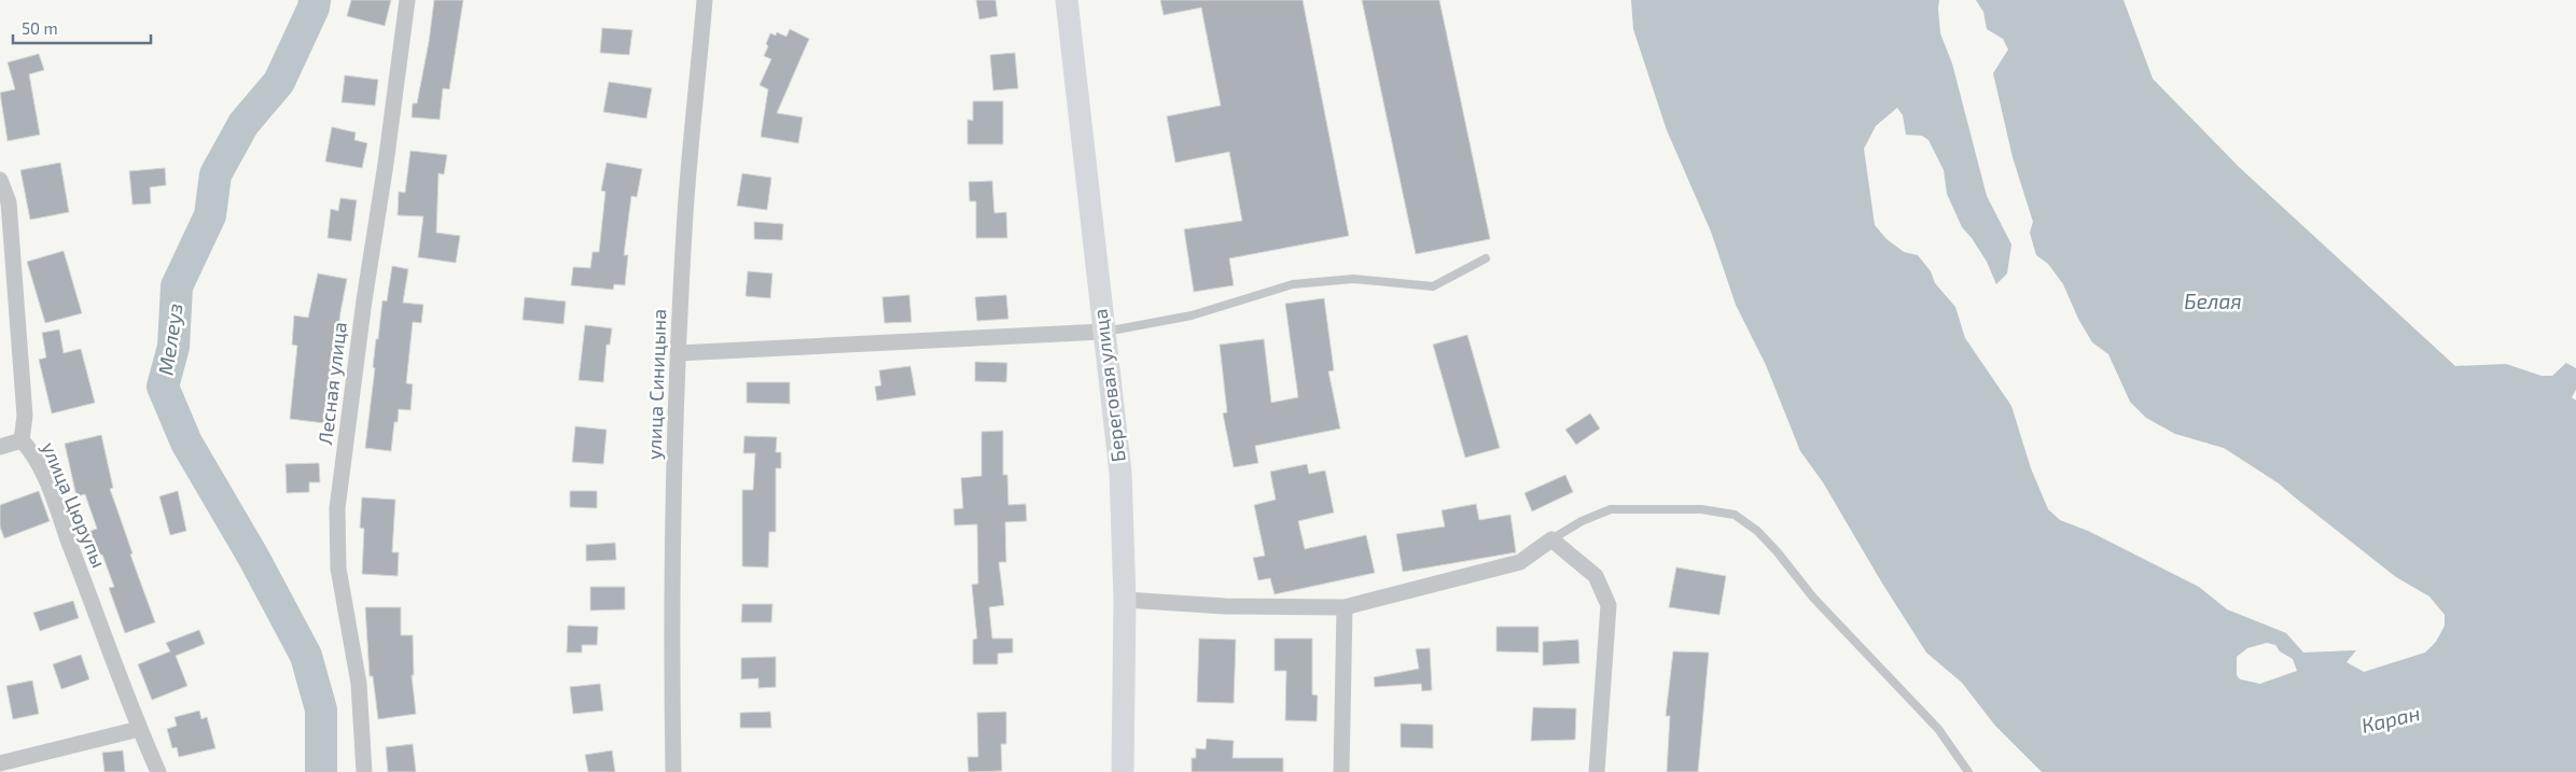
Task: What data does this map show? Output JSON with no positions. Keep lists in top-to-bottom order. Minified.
{"streets":{"main road":["Береговая улица"],"street":["Лесная улица","улица Синицына","улица Цюрупы"]},"water":["Белая","Мелеуз","Каран"],"scale_bar":"50 m"}
